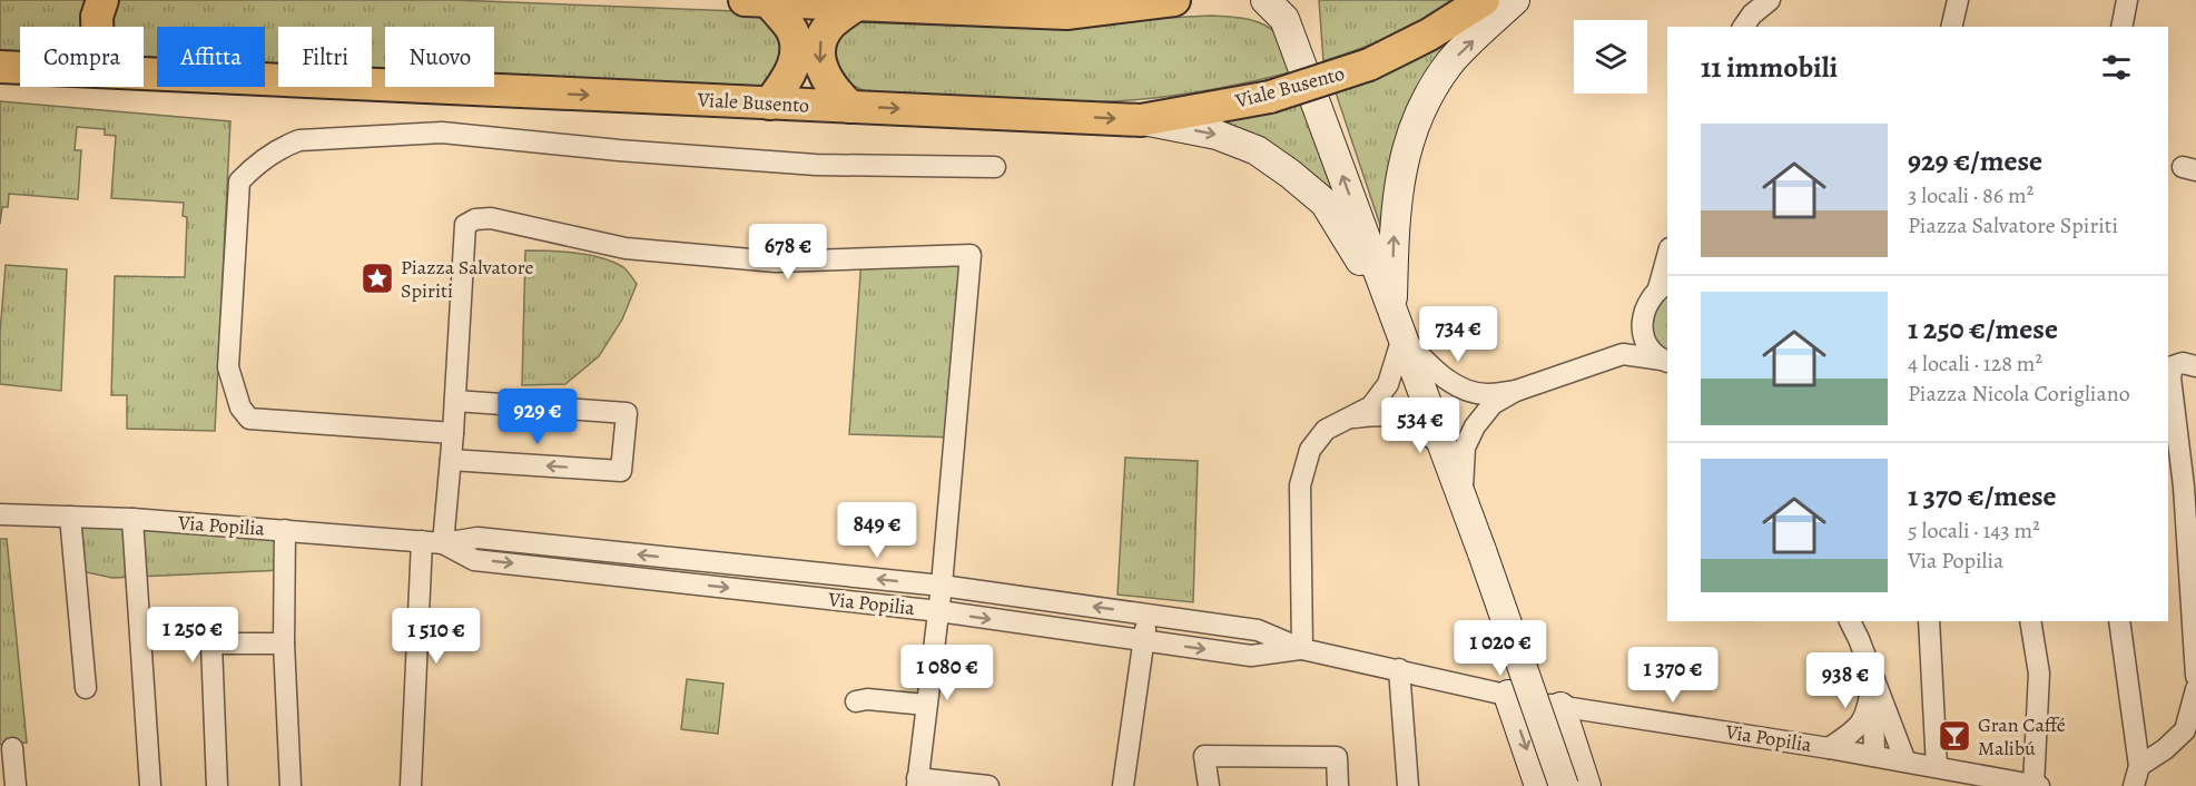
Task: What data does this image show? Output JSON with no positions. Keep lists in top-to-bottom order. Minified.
{"streets":{"main road":["Viale Busento"],"street":["Via Popilia"]},"places":{"place":["Piazza Salvatore Spiriti"],"bar":["Gran Caffé Malibú"]},"page":{"chip":["Compra","Affitta","Filtri","Nuovo"],"heading":"11 immobili","list":[{"name":"929 €/mese","note":"3 locali · 86 m² · Piazza Salvatore Spiriti"},{"name":"1 250 €/mese","note":"4 locali · 128 m² · Piazza Nicola Corigliano"},{"name":"1 370 €/mese","note":"5 locali · 143 m² · Via Popilia"}],"price":["678 €","734 €","929 €","534 €","849 €","1 250 €","1 510 €","1 020 €","1 080 €","1 370 €","938 €"]}}
